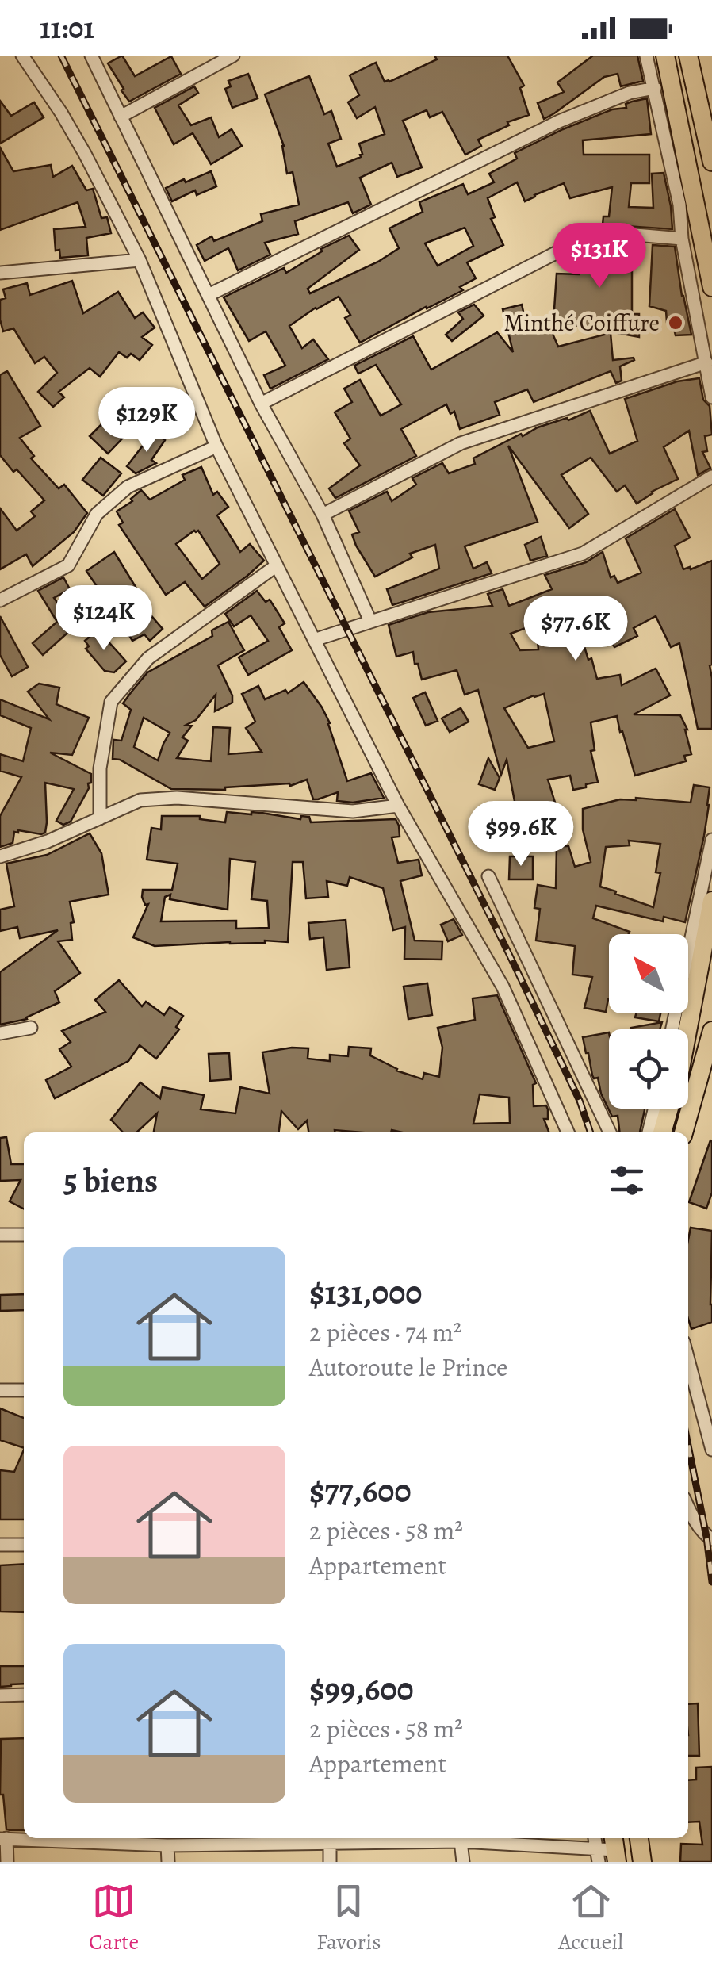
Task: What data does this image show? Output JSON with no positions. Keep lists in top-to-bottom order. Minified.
{"places":["Minthé Coiffure"],"north":"top left","page":{"status":"11:01","price":["$131K","$129K","$124K","$77.6K","$99.6K"],"heading":"5 biens","list":[{"name":"$131,000","note":"2 pièces · 74 m² · Autoroute le Prince"},{"name":"$77,600","note":"2 pièces · 58 m² · Appartement"},{"name":"$99,600","note":"2 pièces · 58 m² · Appartement"}],"tabs":["Carte","Favoris","Accueil"]}}
